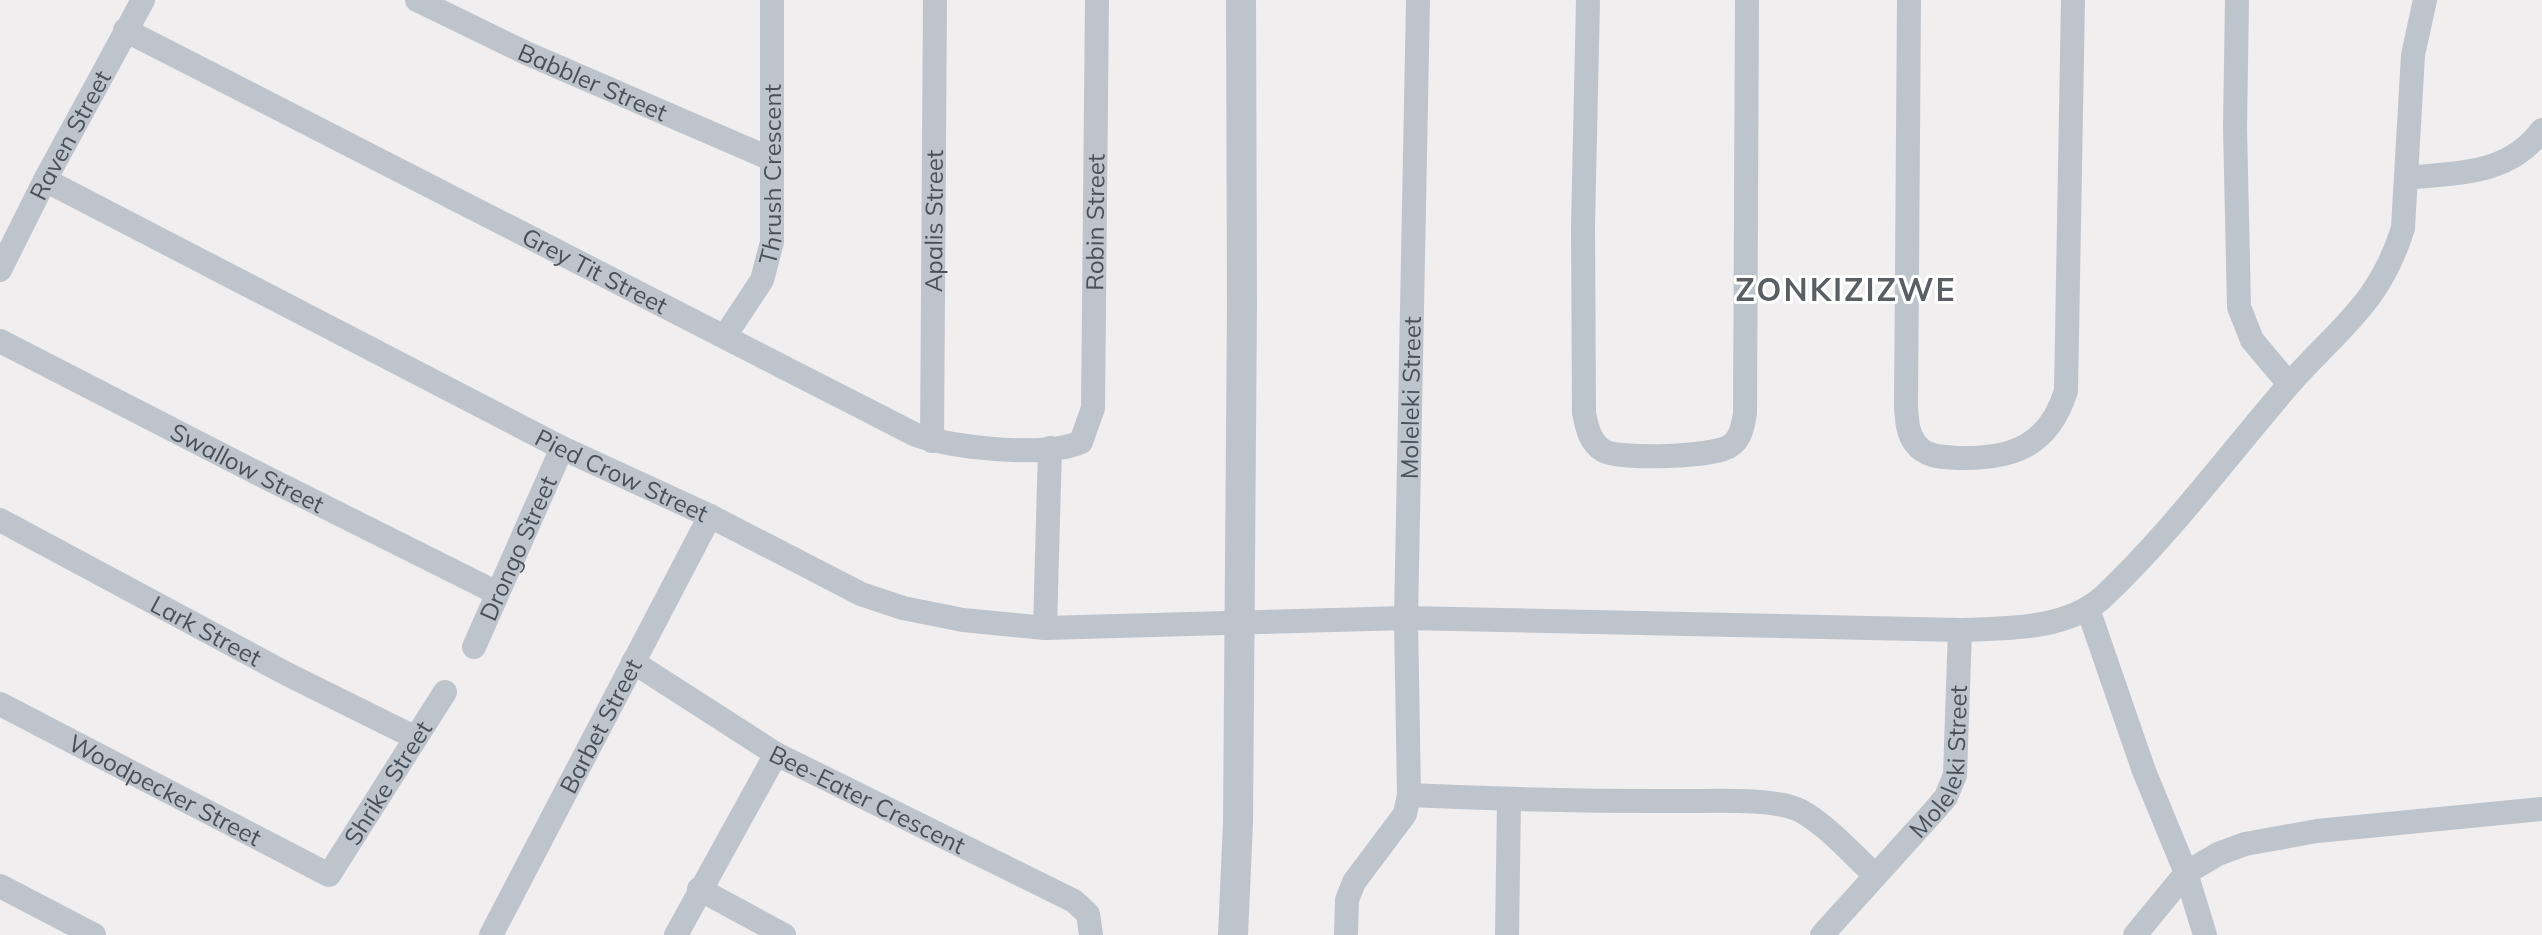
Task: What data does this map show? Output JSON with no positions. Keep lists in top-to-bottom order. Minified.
{"streets":{"street":["Babbler Street","Raven Street","Thrush Crescent","Apalis Street","Robin Street","Grey Tit Street","Moleleki Street","Swallow Street","Pied Crow Street","Drongo Street","Lark Street","Barbet Street","Shrike Street","Woodpecker Street","Bee-Eater Crescent"]},"crossings":[["Babbler Street","Thrush Crescent"],["Raven Street","Grey Tit Street"],["Raven Street","Pied Crow Street"],["Thrush Crescent","Grey Tit Street"],["Apalis Street","Grey Tit Street"],["Robin Street","Grey Tit Street"],["Moleleki Street","Pied Crow Street"],["Swallow Street","Drongo Street"],["Pied Crow Street","Drongo Street"],["Pied Crow Street","Barbet Street"],["Lark Street","Shrike Street"],["Barbet Street","Bee-Eater Crescent"],["Shrike Street","Woodpecker Street"]],"districts":["ZONKIZIZWE"]}
